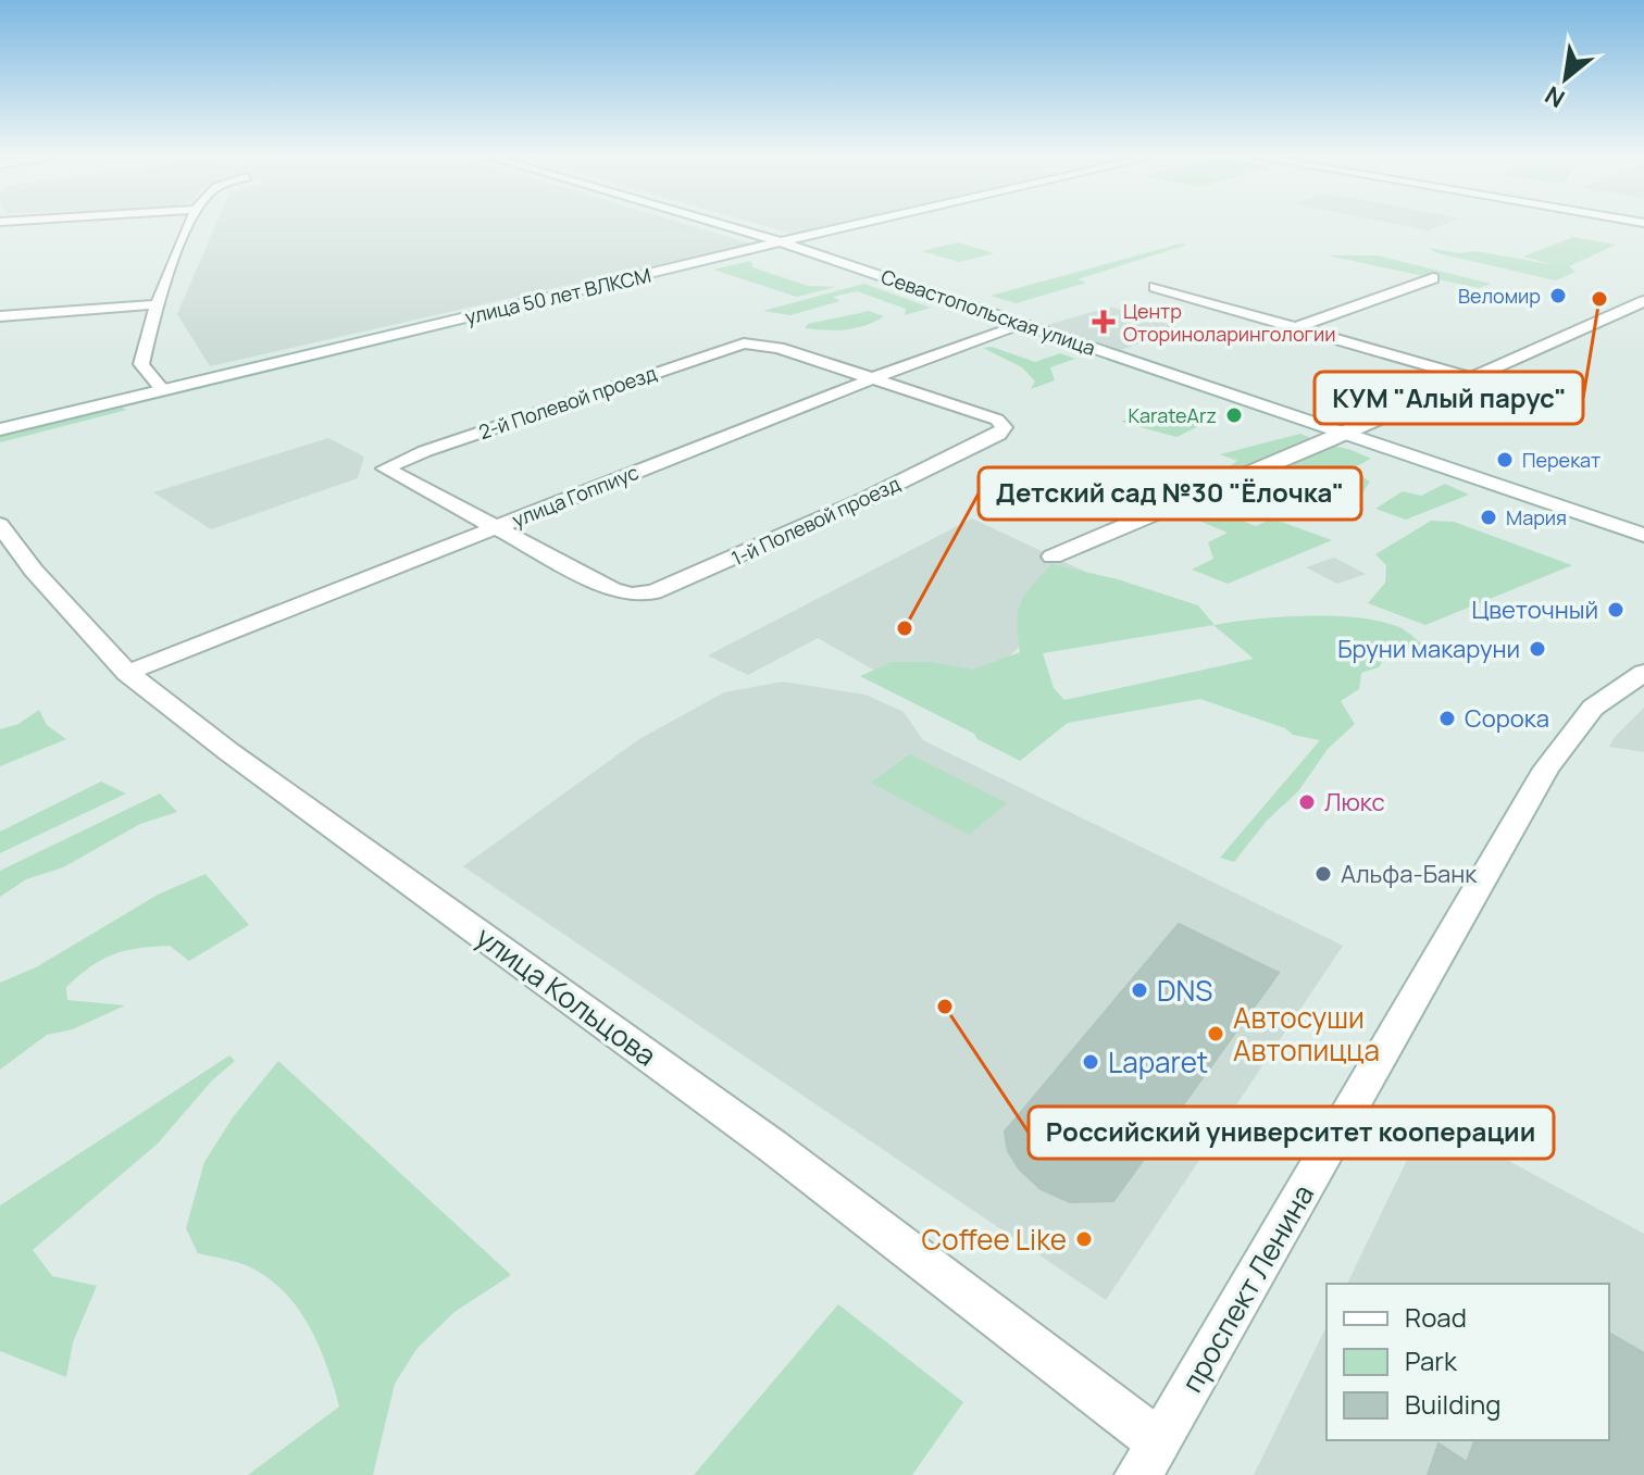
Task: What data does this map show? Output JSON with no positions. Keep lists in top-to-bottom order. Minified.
{"streets":{"street":["улица 50 лет ВЛКСМ","Севастопольская улица","2-й Полевой проезд","улица Гоппиус","1-й Полевой проезд","улица Кольцова","проспект Ленина"]},"crossings":[["улица 50 лет ВЛКСМ","Севастопольская улица"],["Севастопольская улица","улица Гоппиус"],["2-й Полевой проезд","улица Гоппиус"],["2-й Полевой проезд","1-й Полевой проезд"],["улица Гоппиус","1-й Полевой проезд"],["улица Гоппиус","улица Кольцова"],["улица Кольцова","проспект Ленина"]],"places":{"other":["Веломир","КУМ \"Алый парус\"","KarateArz","Перекат","Мария","Цветочный","Детский сад №30 \"Ёлочка\"","Бруни макаруни","Сорока","Люкс","Альфа-Банк","DNS","Российский университет кооперации","Автосуши Автопицца","Laparet","Coffee Like"],"health":["Центр Оториноларингологии"]},"legend":["Road","Park","Building"],"north":"bottom left"}
